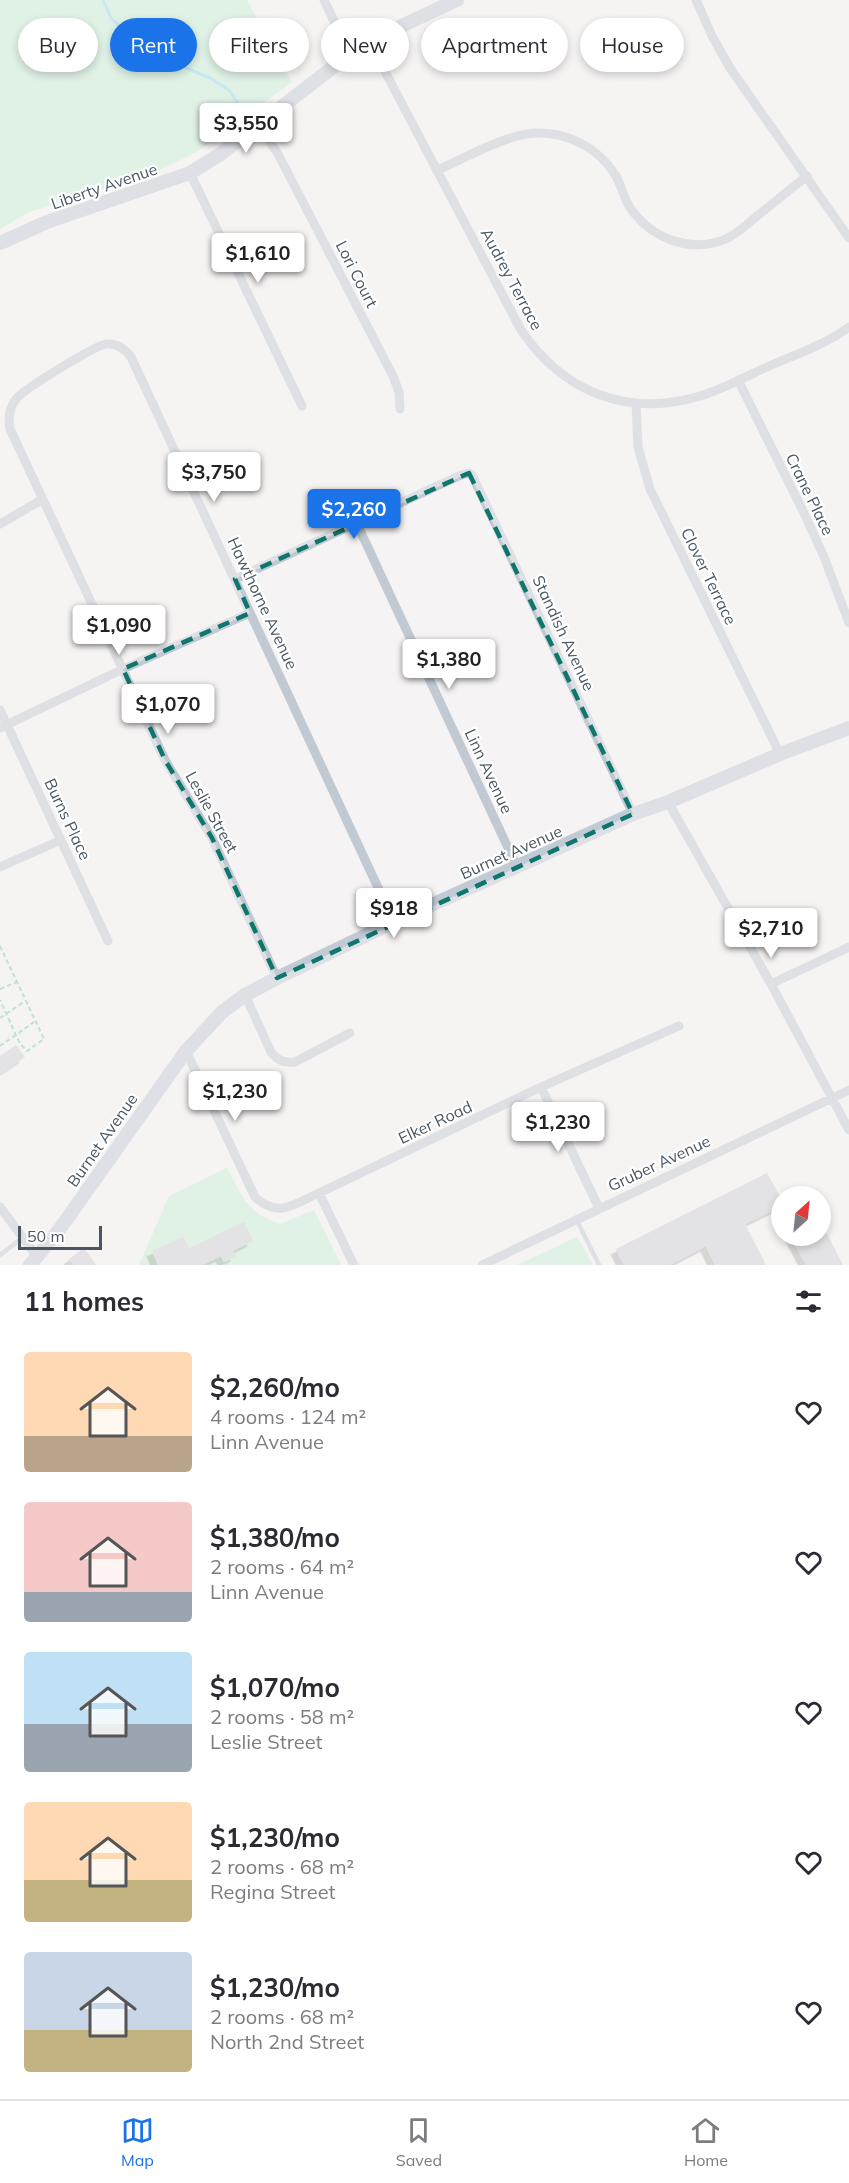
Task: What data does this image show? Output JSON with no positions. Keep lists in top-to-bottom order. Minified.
{"streets":{"street":["Liberty Avenue","Lori Court","Audrey Terrace","Crane Place","Clover Terrace","Hawthorne Avenue","Standish Avenue","Linn Avenue","Leslie Street","Burns Place","Burnet Avenue","Elker Road","Gruber Avenue"]},"crossings":[["Liberty Avenue","Lori Court"],["Audrey Terrace","Crane Place"],["Audrey Terrace","Clover Terrace"],["Clover Terrace","Burnet Avenue"],["Hawthorne Avenue","Leslie Street"],["Hawthorne Avenue","Burnet Avenue"],["Standish Avenue","Linn Avenue"],["Standish Avenue","Burnet Avenue"],["Linn Avenue","Burnet Avenue"],["Leslie Street","Burnet Avenue"],["Burnet Avenue","Elker Road"]],"scale_bar":"50 m","north":"top right","page":{"chip":["Buy","Rent","Filters","New","Apartment","House"],"price":["$3,550","$1,610","$3,750","$2,260","$1,090","$1,380","$1,070","$918","$2,710","$1,230","$1,230"],"scale":"50 m","heading":"11 homes","list":[{"name":"$2,260/mo","note":"4 rooms · 124 m² · Linn Avenue"},{"name":"$1,380/mo","note":"2 rooms · 64 m² · Linn Avenue"},{"name":"$1,070/mo","note":"2 rooms · 58 m² · Leslie Street"},{"name":"$1,230/mo","note":"2 rooms · 68 m² · Regina Street"},{"name":"$1,230/mo","note":"2 rooms · 68 m² · North 2nd Street"}],"tabs":["Map","Saved","Home"]}}
